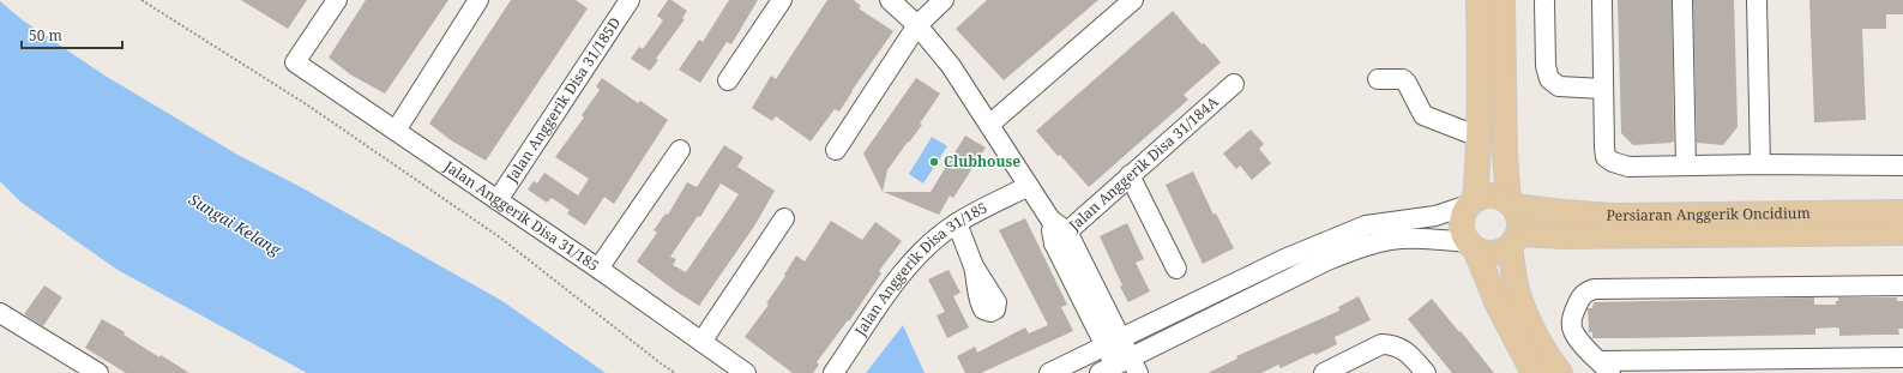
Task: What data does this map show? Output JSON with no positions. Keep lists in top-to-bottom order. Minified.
{"streets":{"main road":["Persiaran Anggerik Oncidium"],"street":["Jalan Anggerik Disa 31/185D","Jalan Anggerik Disa 31/184A","Jalan Anggerik Disa 31/185"]},"crossings":[["Jalan Anggerik Disa 31/185D","Jalan Anggerik Disa 31/185"]],"water":["Sungai Kelang"],"places":["Clubhouse"],"scale_bar":"50 m"}
